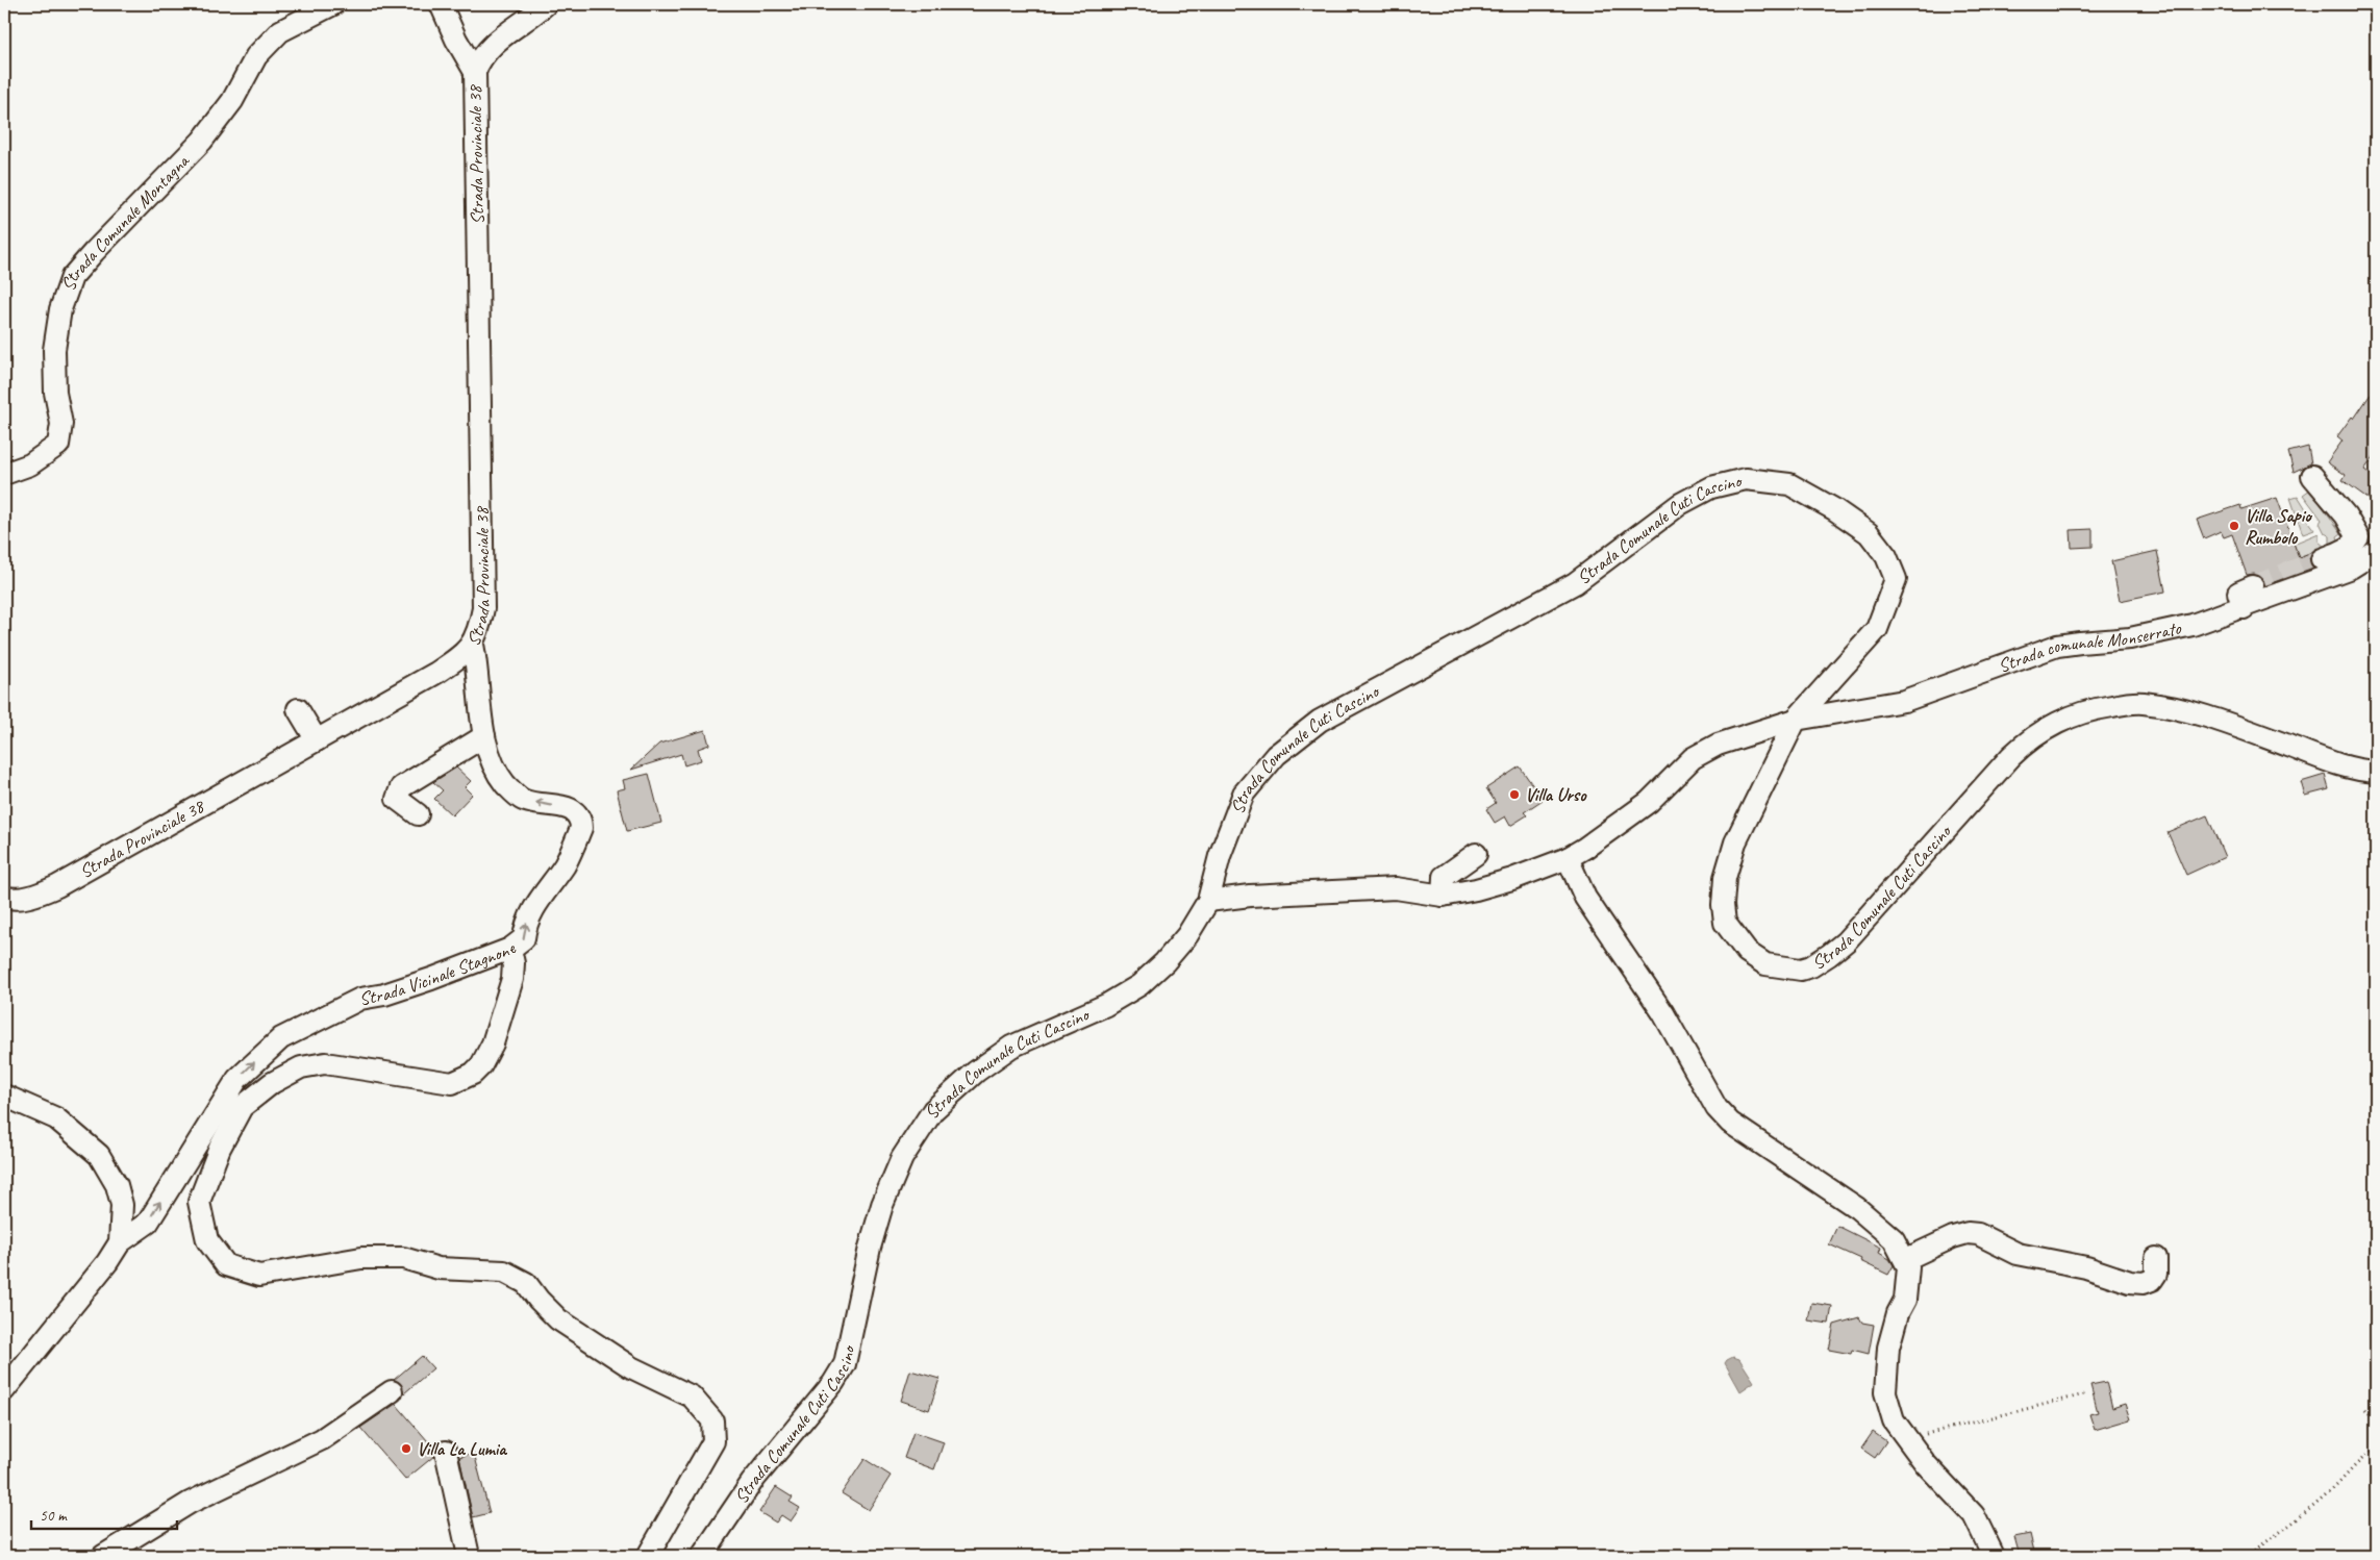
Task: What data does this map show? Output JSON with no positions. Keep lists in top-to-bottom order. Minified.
{"streets":{"street":["Strada Provinciale 38","Strada Comunale Montagna","Strada Comunale Cuti Cascino","Strada comunale Monserrato","Strada Vicinale Stagnone"]},"crossings":[["Strada Provinciale 38","Strada Vicinale Stagnone"],["Strada Comunale Cuti Cascino","Strada comunale Monserrato"]],"places":["Villa Sapio Rumbolo","Villa Urso","Villa La Lumia"],"scale_bar":"50 m"}
